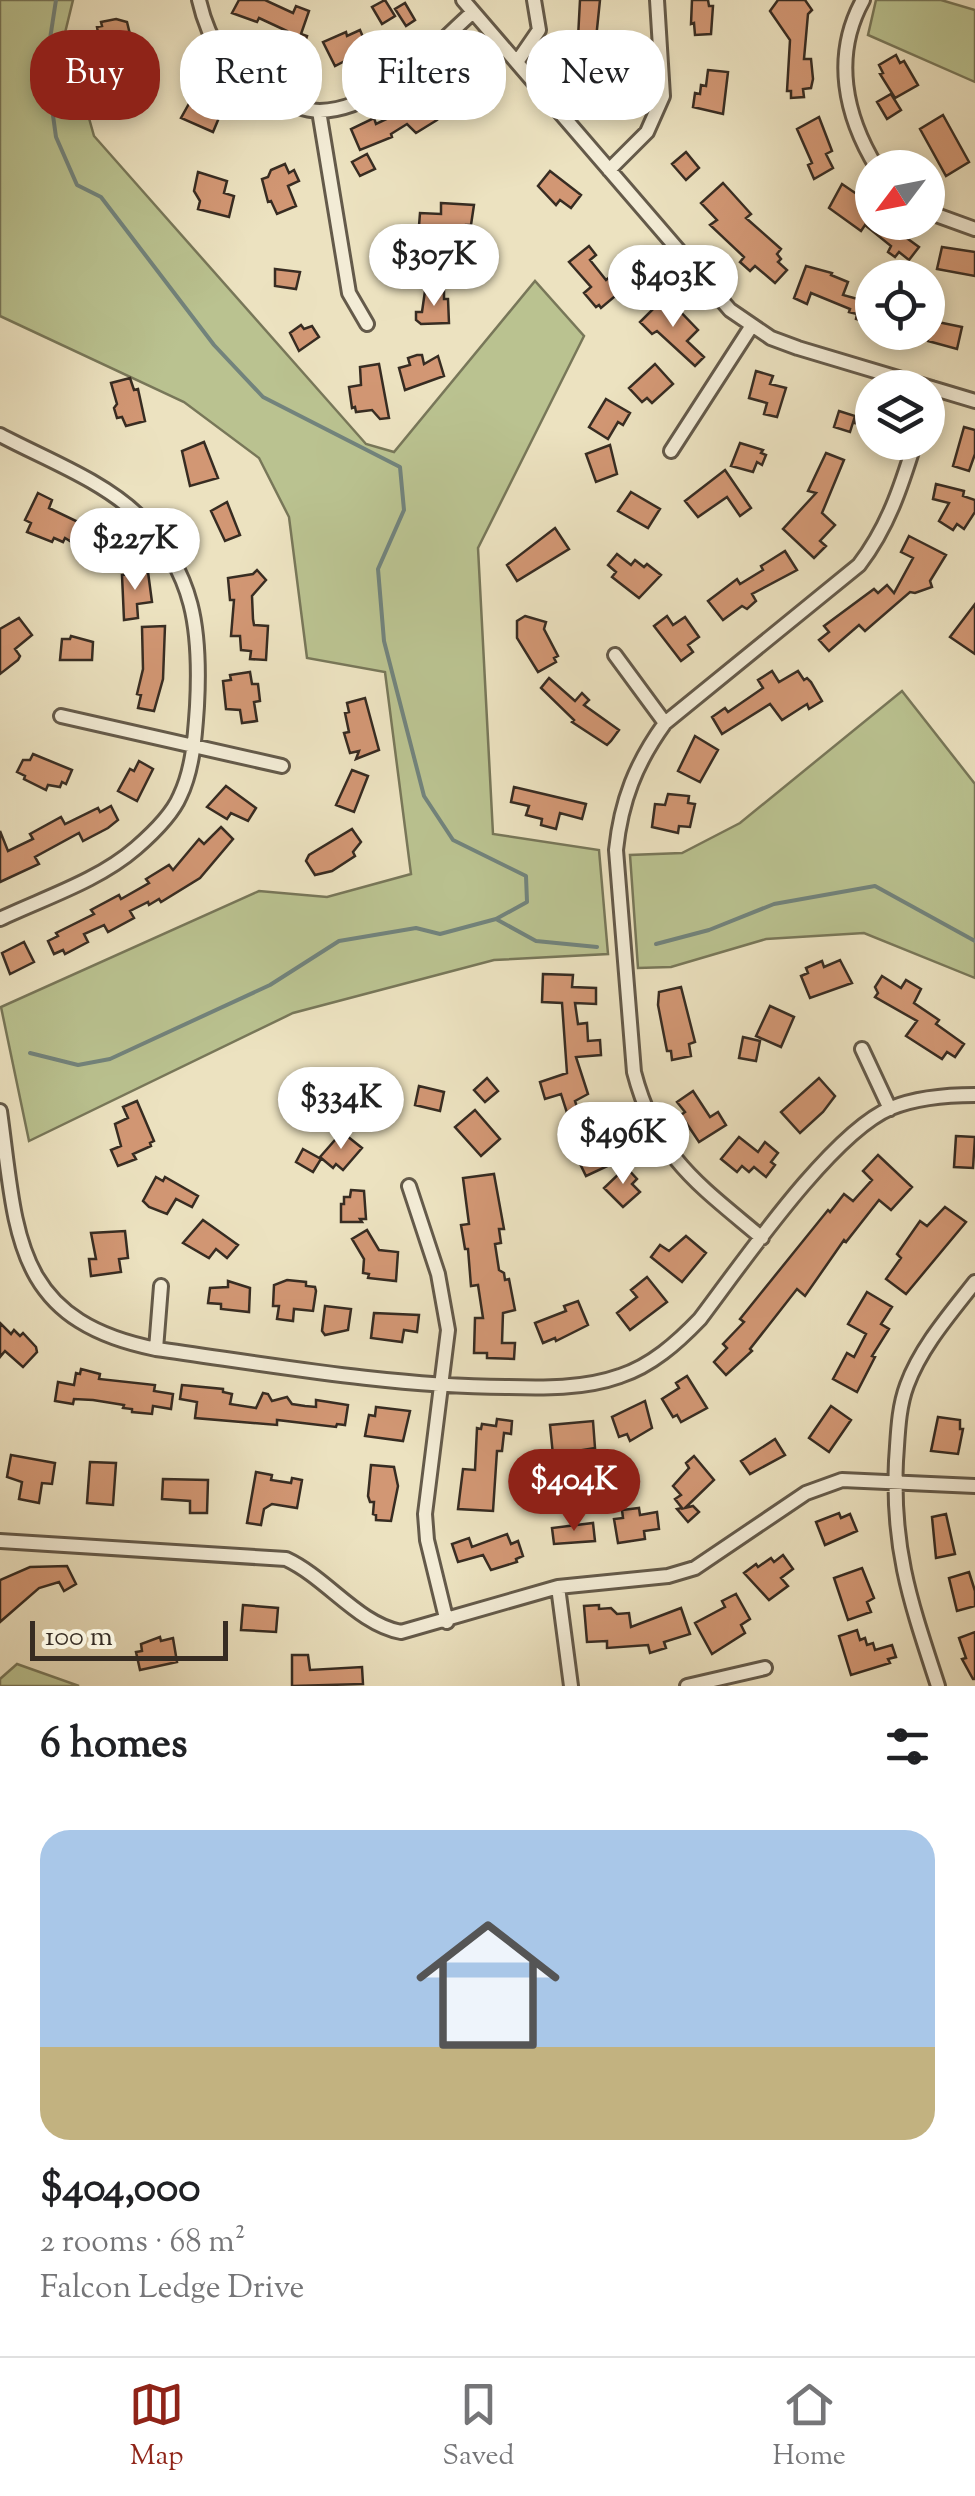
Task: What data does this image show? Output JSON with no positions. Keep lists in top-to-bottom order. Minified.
{"scale_bar":"100 m","north":"bottom left","page":{"chip":["Buy","Rent","Filters","New"],"price":["$307K","$403K","$227K","$334K","$496K","$404K"],"scale":"100 m","heading":"6 homes","list":[{"name":"$404,000","note":"2 rooms · 68 m² · Falcon Ledge Drive"}],"tabs":["Map","Saved","Home"]}}
